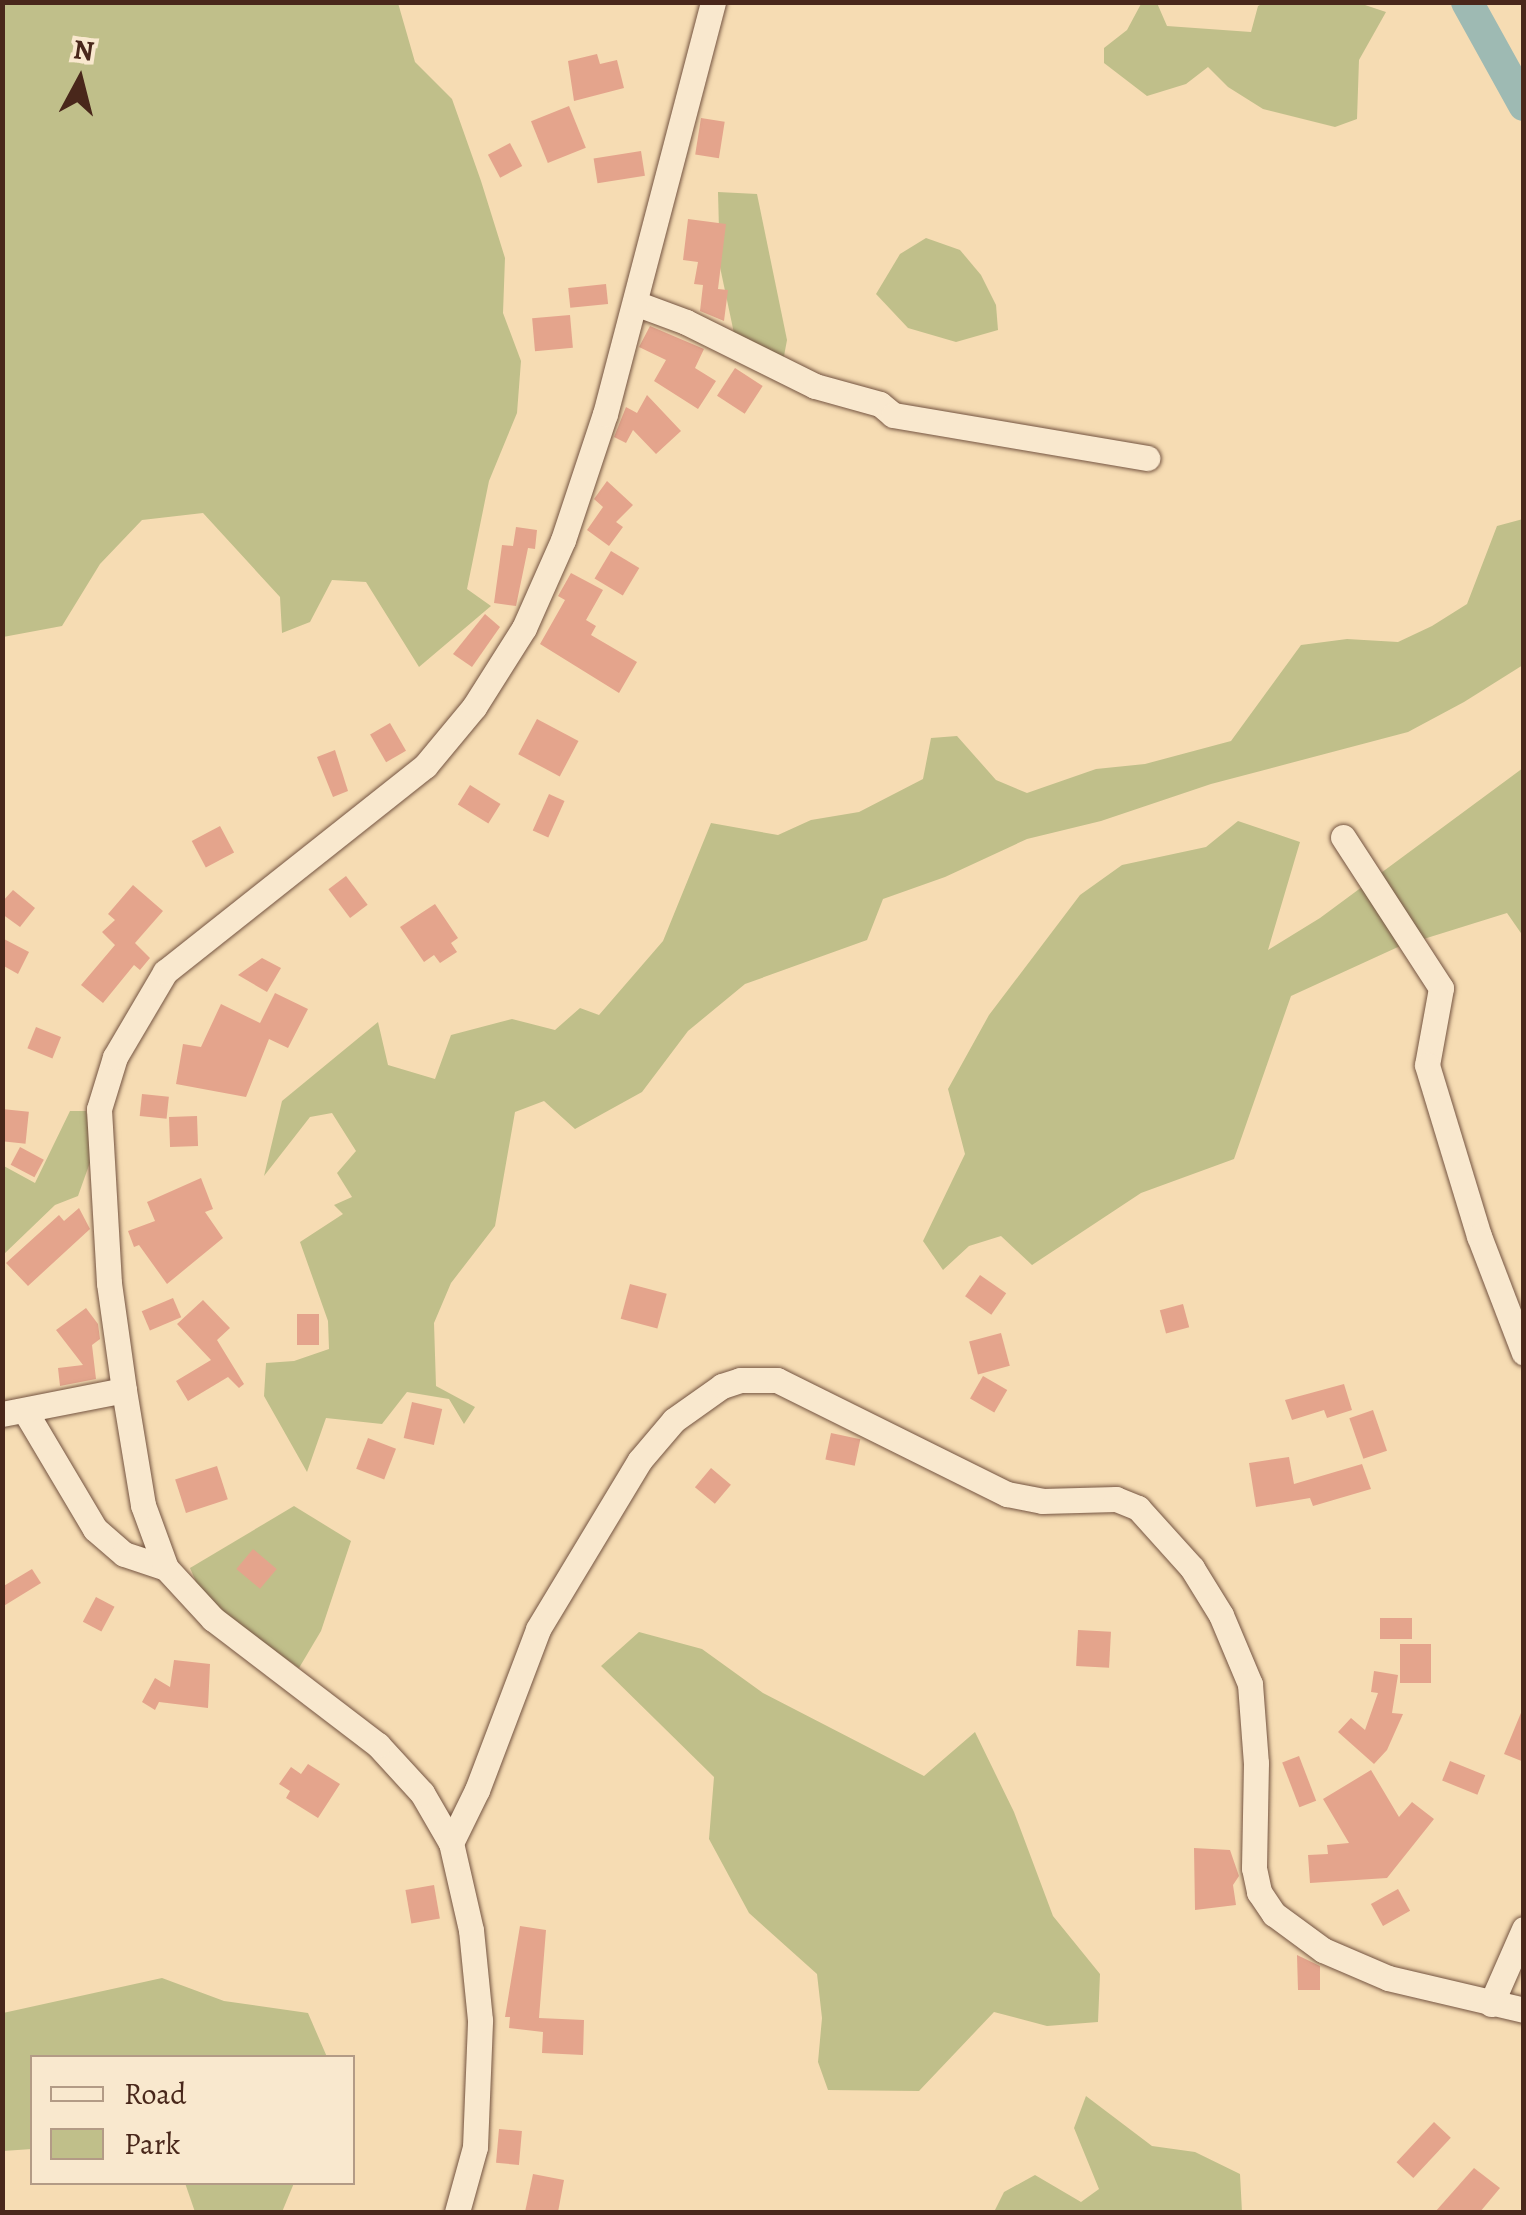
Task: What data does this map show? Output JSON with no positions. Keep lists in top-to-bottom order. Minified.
{"legend":["Road","Park"],"north":"top"}
